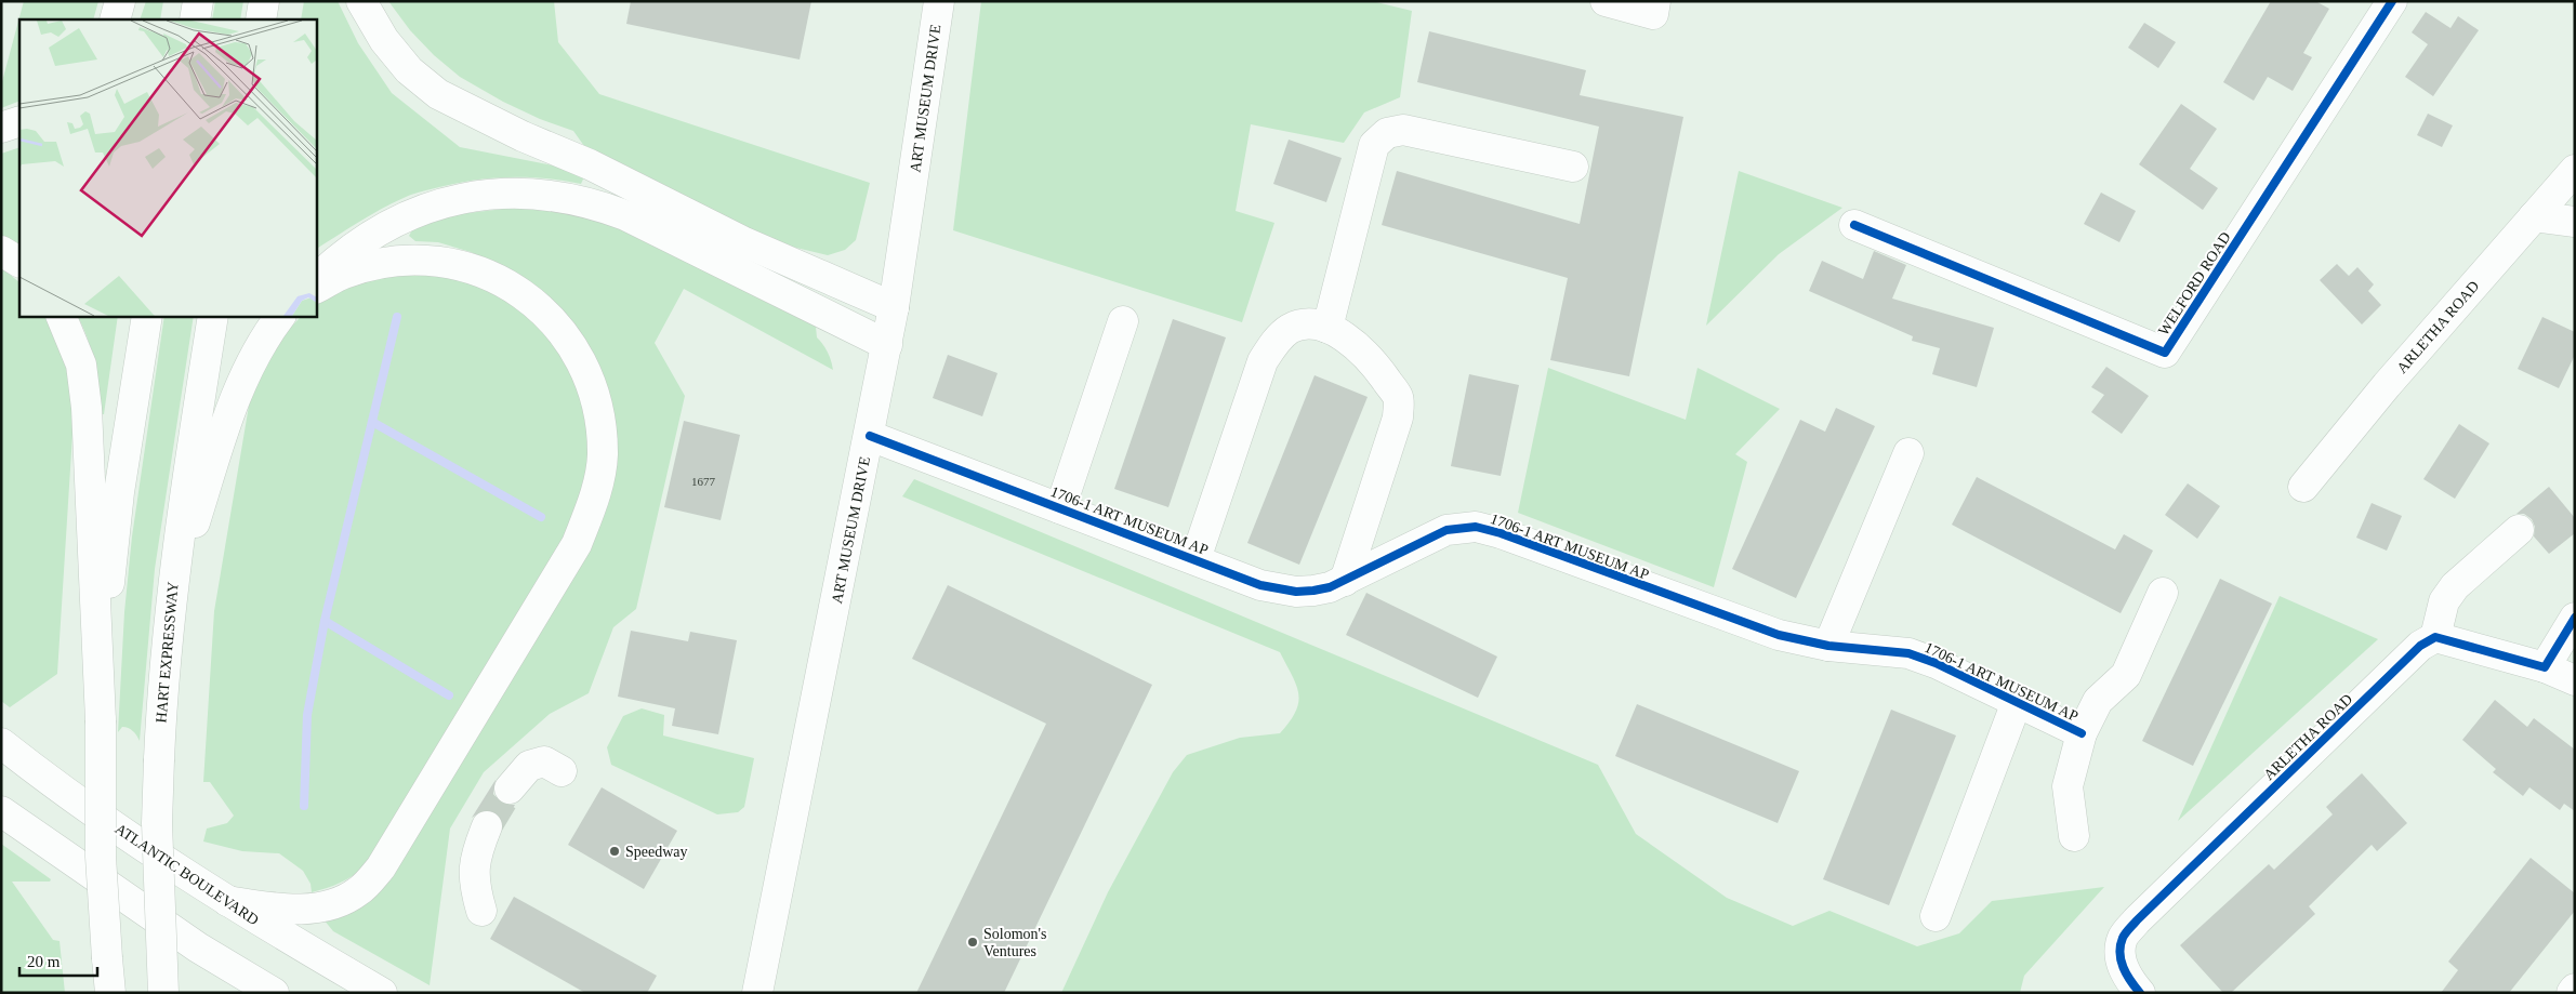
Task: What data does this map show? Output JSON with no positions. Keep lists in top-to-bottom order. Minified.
{"streets":{"main road":["ART MUSEUM DRIVE","WELFORD ROAD","ARLETHA ROAD","1706-1 ART MUSEUM AP","HART EXPRESSWAY","ATLANTIC BOULEVARD"]},"crossings":[["ART MUSEUM DRIVE","1706-1 ART MUSEUM AP"]],"places":["Speedway","Solomon's Ventures"],"house_numbers":["1677"],"scale_bar":"20 m"}
